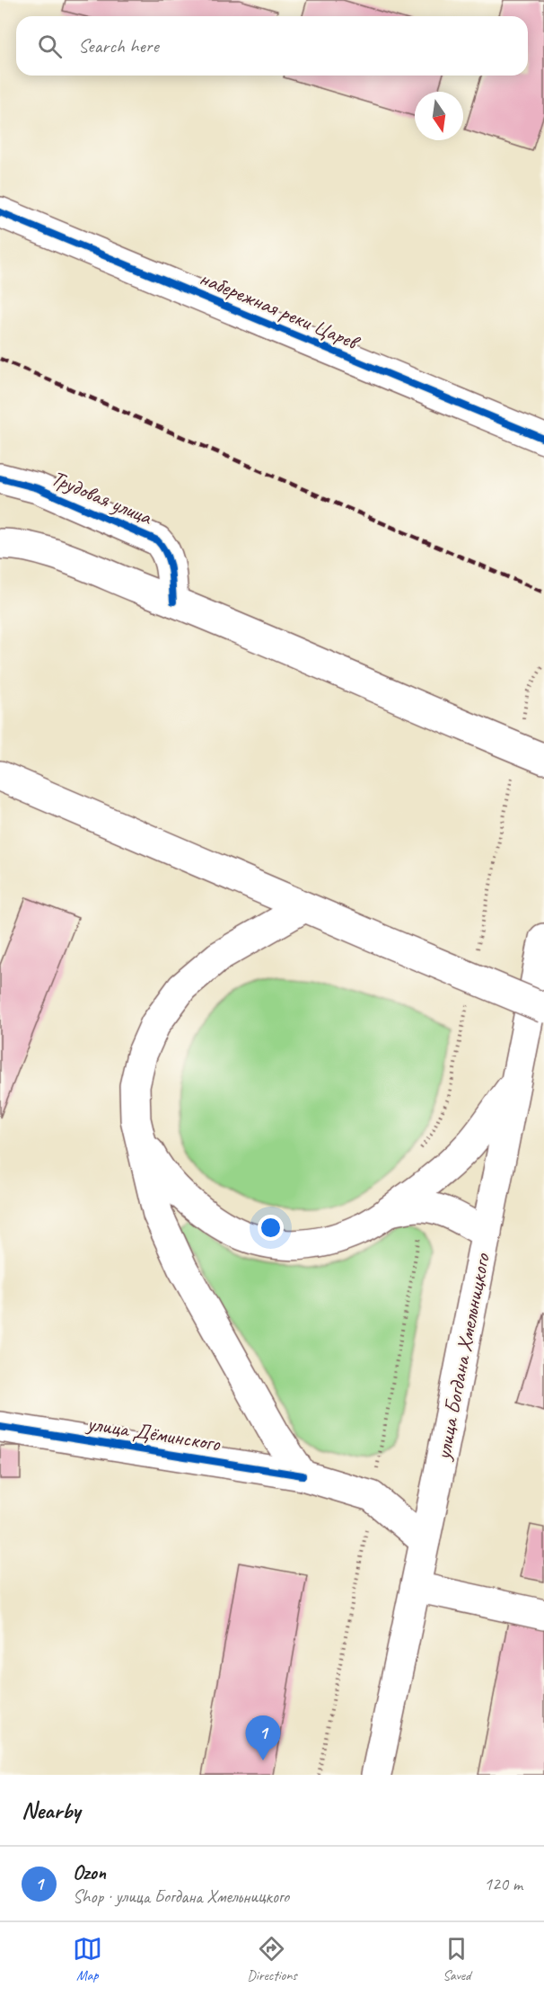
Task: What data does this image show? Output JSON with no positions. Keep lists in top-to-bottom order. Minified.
{"streets":{"main road":["набережная реки Царев","Трудовая улица","улица Богдана Хмельницкого","улица Дёминского"]},"crossings":[["улица Богдана Хмельницкого","улица Дёминского"]],"north":"bottom","page":{"search":"Search here","pins":"1","heading":"Nearby","list":[{"mark":"1","name":"Ozon","note":"Shop · улица Богдана Хмельницкого","value":"120 m"}],"nav":["Map","Directions","Saved"]}}
